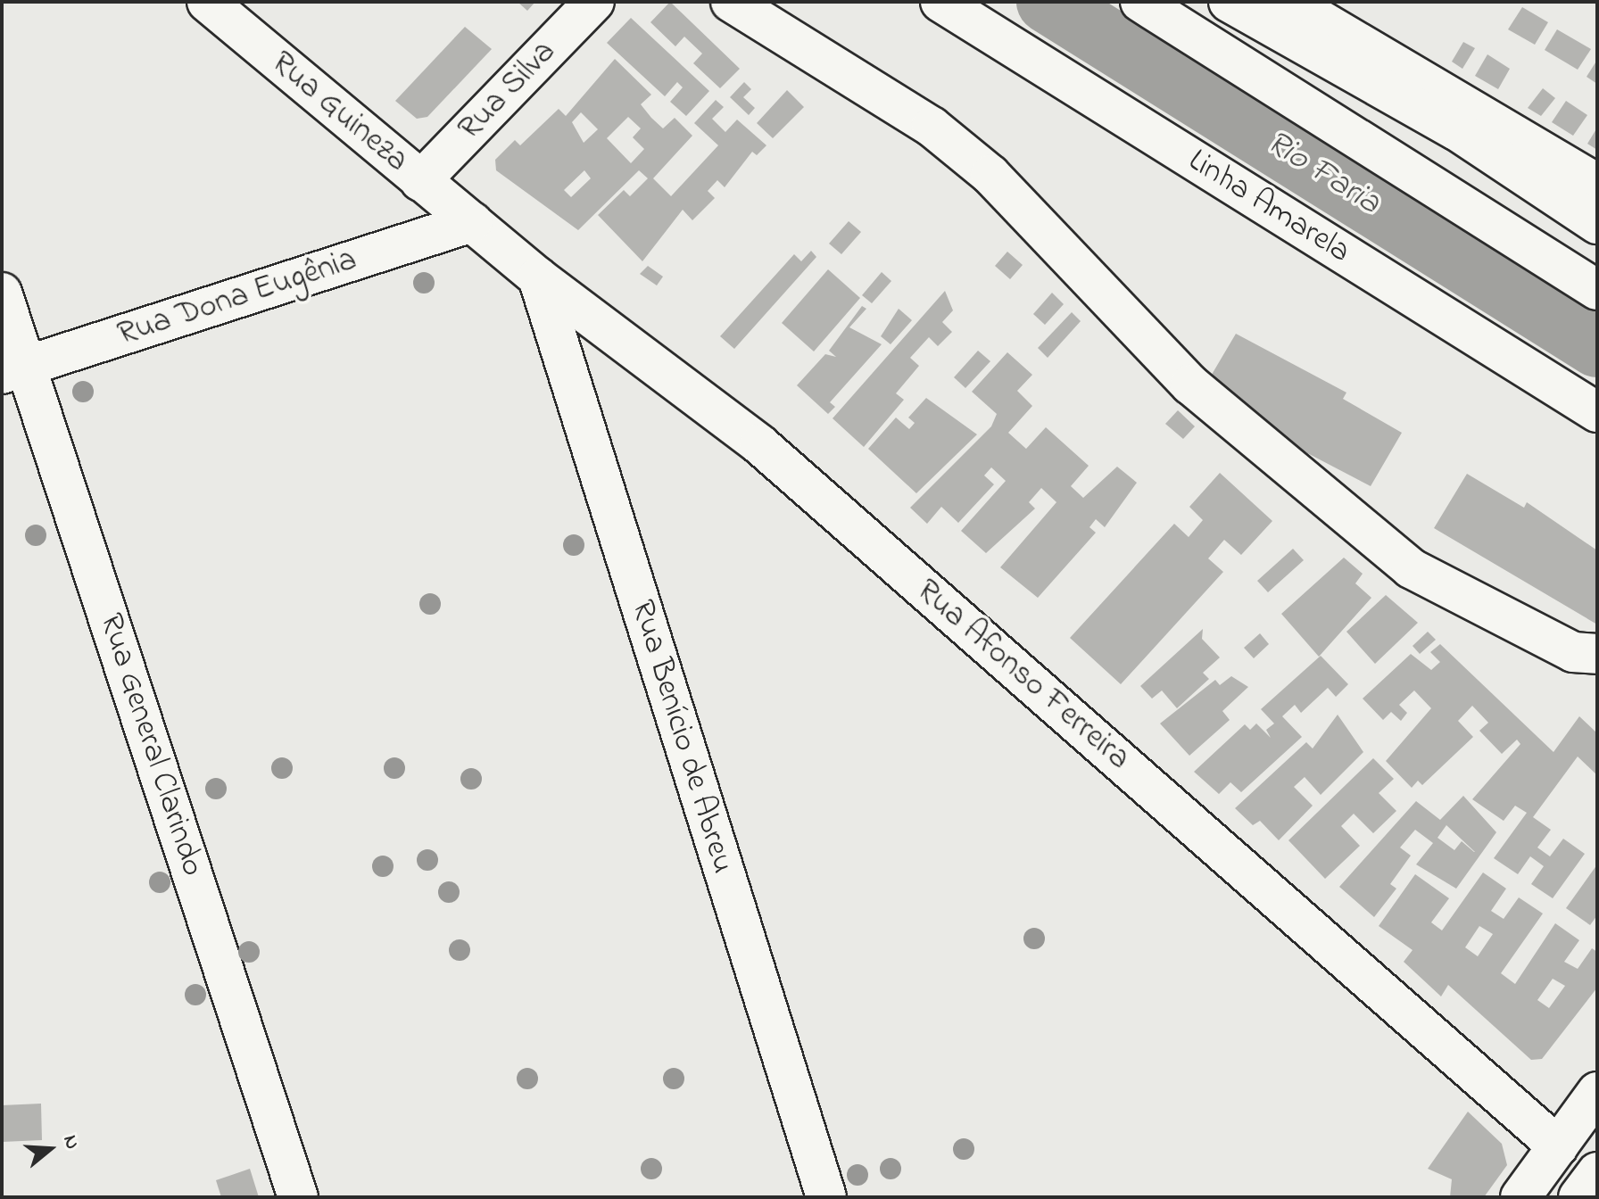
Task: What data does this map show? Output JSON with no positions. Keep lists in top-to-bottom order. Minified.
{"streets":{"main road":["Rua Silva","Rua Guineza","Linha Amarela","Rua Dona Eugênia","Rua Afonso Ferreira","Rua Benício de Abreu","Rua General Clarindo"]},"crossings":[["Rua Silva","Rua Guineza"],["Rua Guineza","Rua Dona Eugênia"],["Rua Guineza","Rua Afonso Ferreira"],["Rua Dona Eugênia","Rua Afonso Ferreira"],["Rua Dona Eugênia","Rua General Clarindo"],["Rua Afonso Ferreira","Rua Benício de Abreu"]],"water":["Rio Faria"],"north":"right"}
